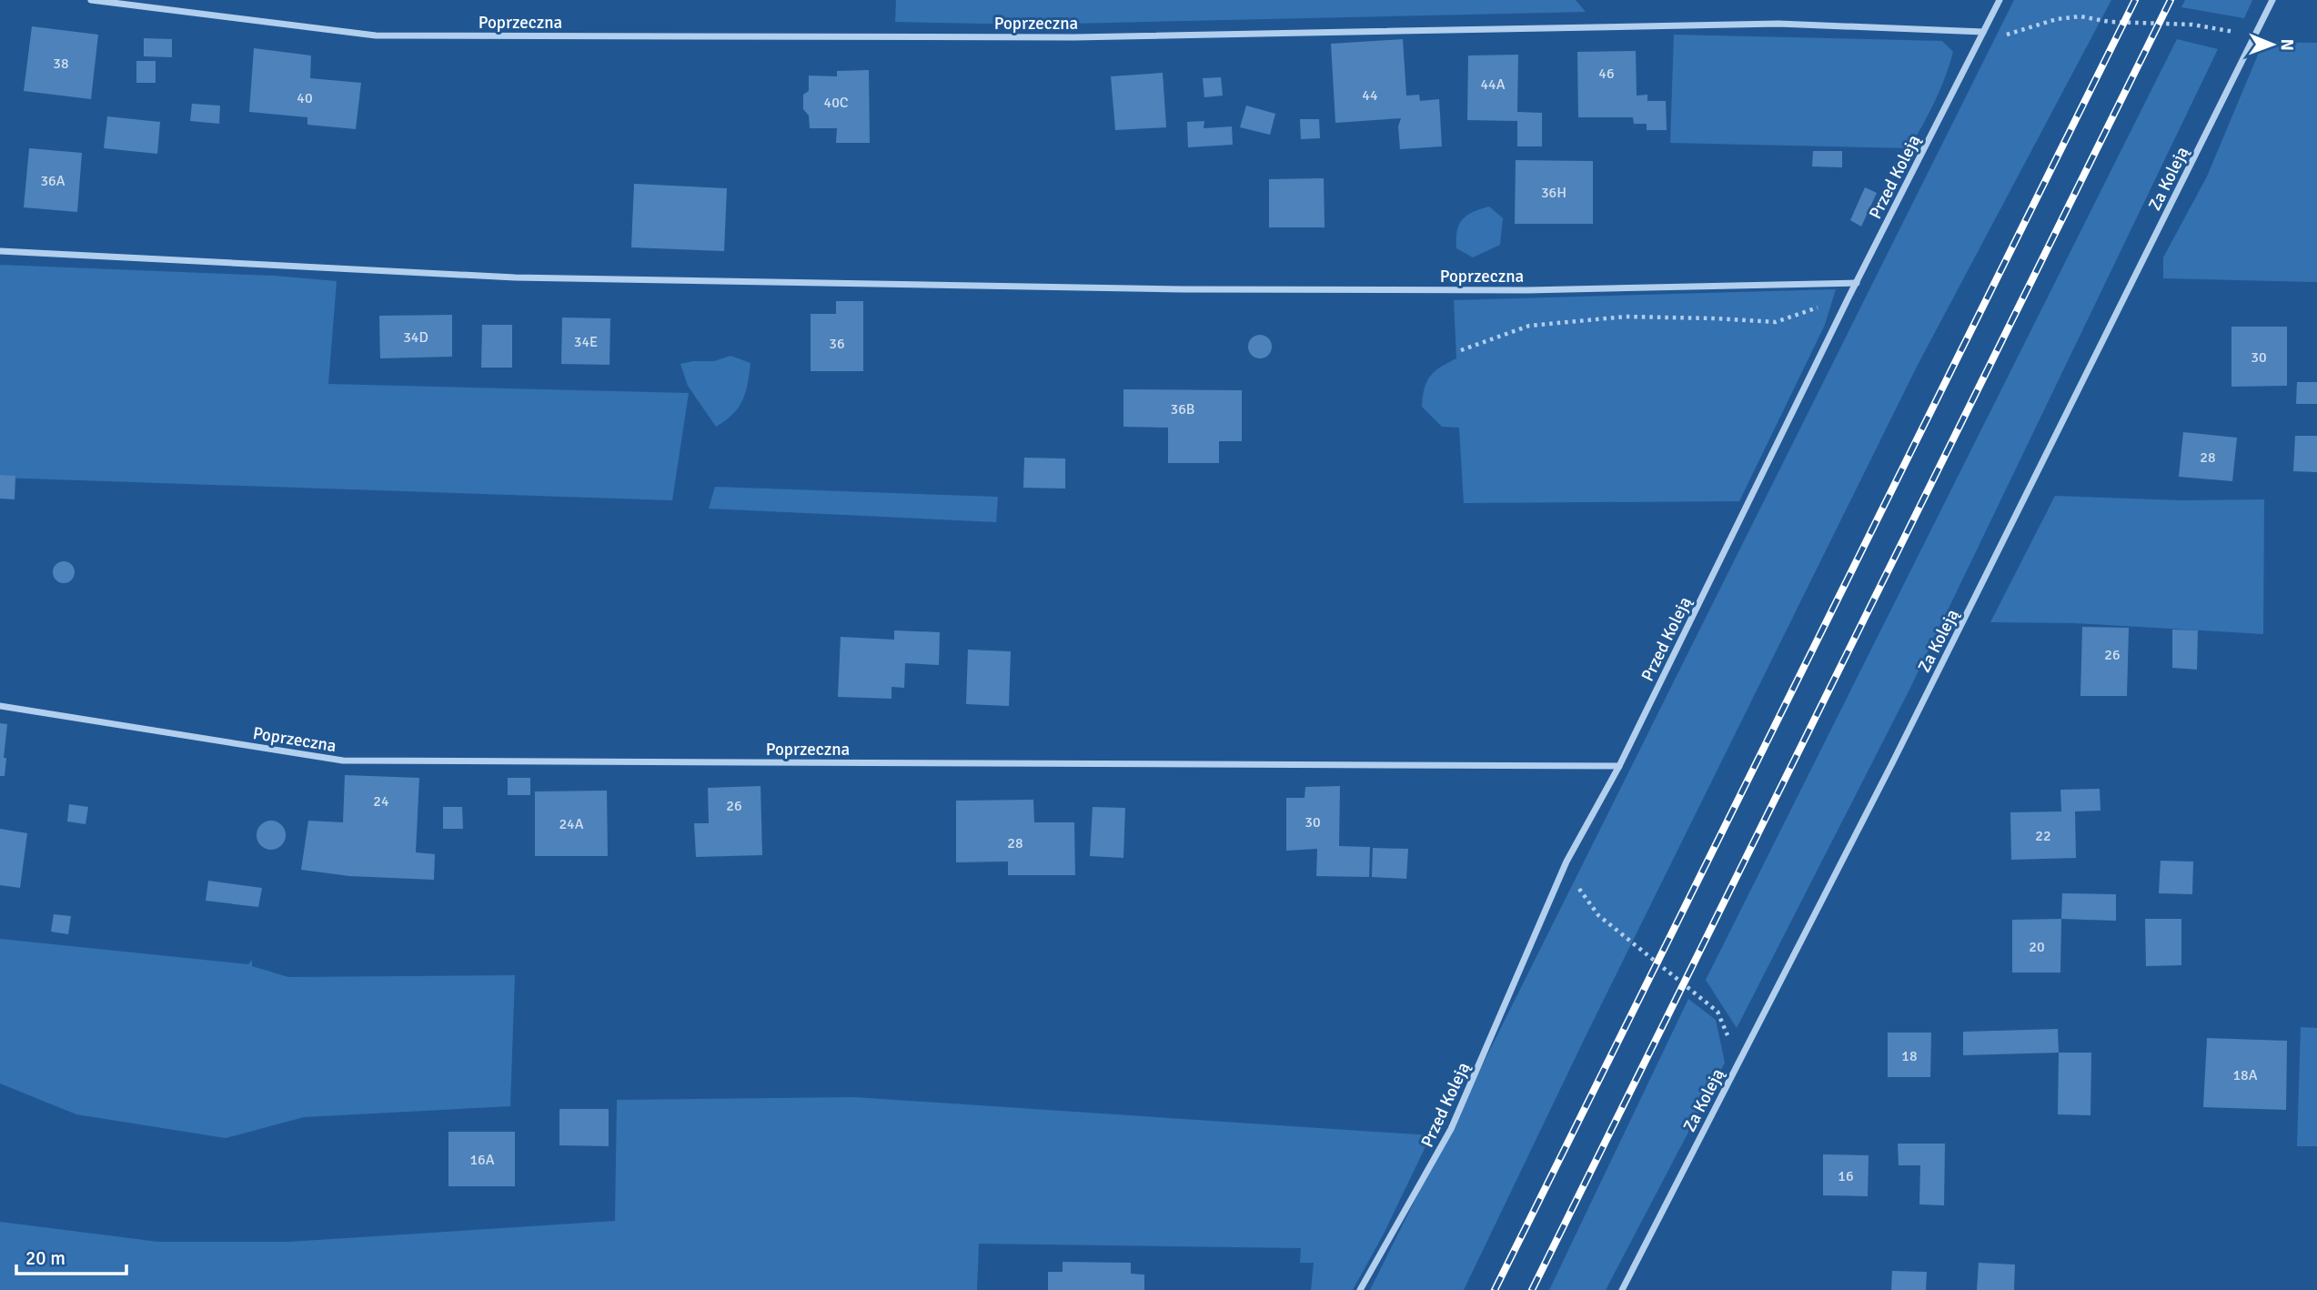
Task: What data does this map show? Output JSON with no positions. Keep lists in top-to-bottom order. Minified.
{"streets":{"street":["Poprzeczna","Przed Koleją","Za Koleją"]},"crossings":[["Poprzeczna","Przed Koleją"]],"house_numbers":["38","46","44A","44","40","40C","36A","36H","34D","34E","36","30","36B","28","26","24","26","30","24A","22","28","20","18","18A","16A","16"],"scale_bar":"20 m","north":"right"}
